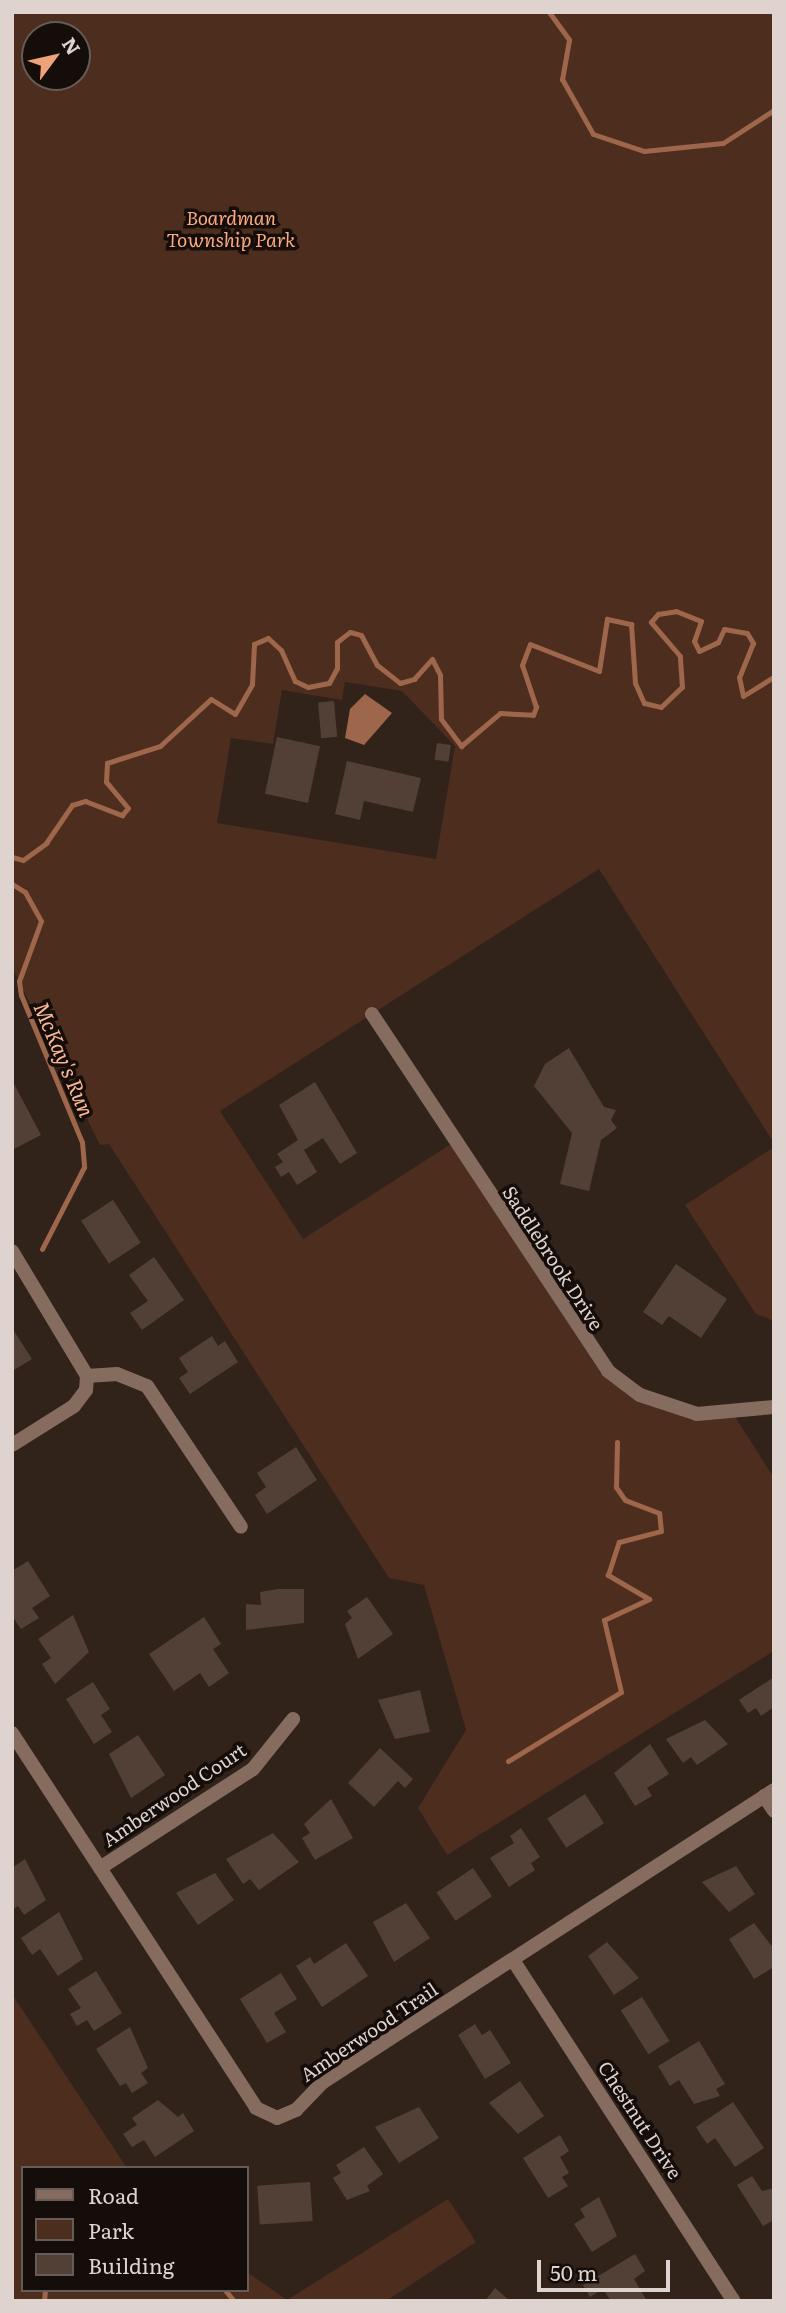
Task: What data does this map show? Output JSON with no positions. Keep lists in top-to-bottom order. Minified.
{"streets":{"street":["Saddlebrook Drive","Amberwood Court","Amberwood Trail","Chestnut Drive"]},"crossings":[["Amberwood Court","Amberwood Trail"],["Amberwood Trail","Chestnut Drive"]],"water":["McKay's Run"],"parks":["Boardman Township Park"],"legend":["Road","Park","Building"],"scale_bar":"50 m","north":"top right"}
